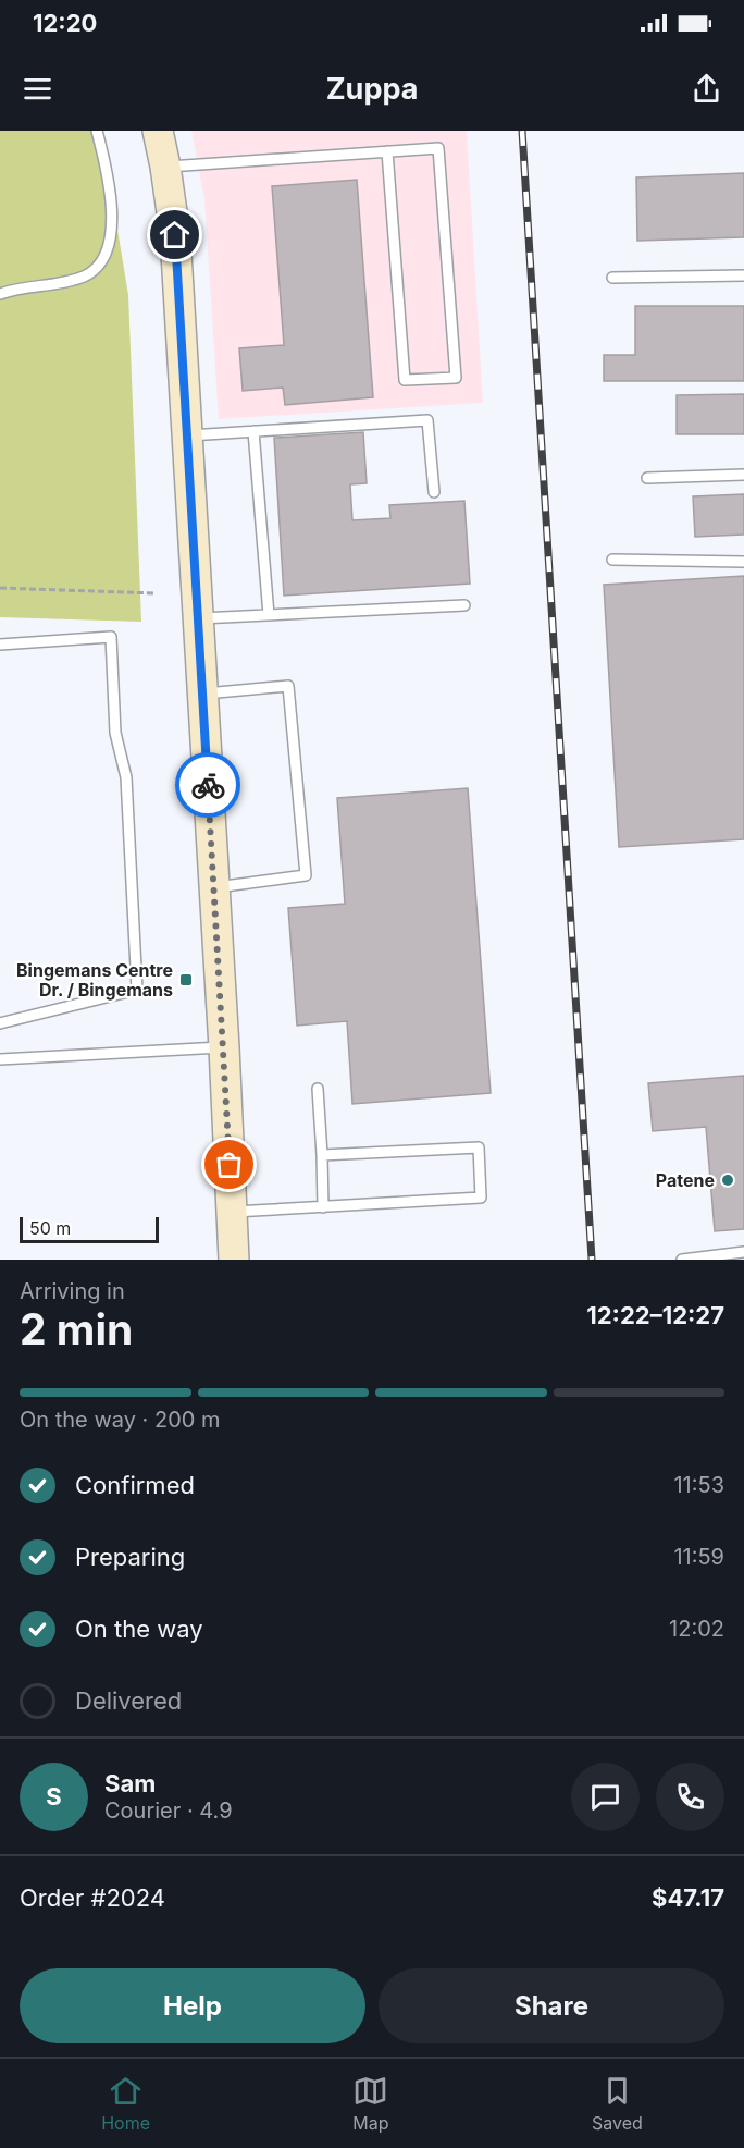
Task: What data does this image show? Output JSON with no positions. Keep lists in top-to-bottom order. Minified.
{"places":{"transit":["Bingemans Centre Dr. / Bingemans"],"other":["Patene"]},"scale_bar":"50 m","page":{"status":"12:20","header":"Zuppa","scale":"50 m","heading":["2 min","Arriving in","12:22–12:27"],"panel":["Sam","Courier · 4.9","Order #2024","$47.17"],"bar":"On the way · 200 m","list":[["Confirmed","11:53"],["Preparing","11:59"],["On the way","12:02"],"Delivered"],"round":"S","buttons":["Help","Share"],"tabs":["Home","Map","Saved"]}}
